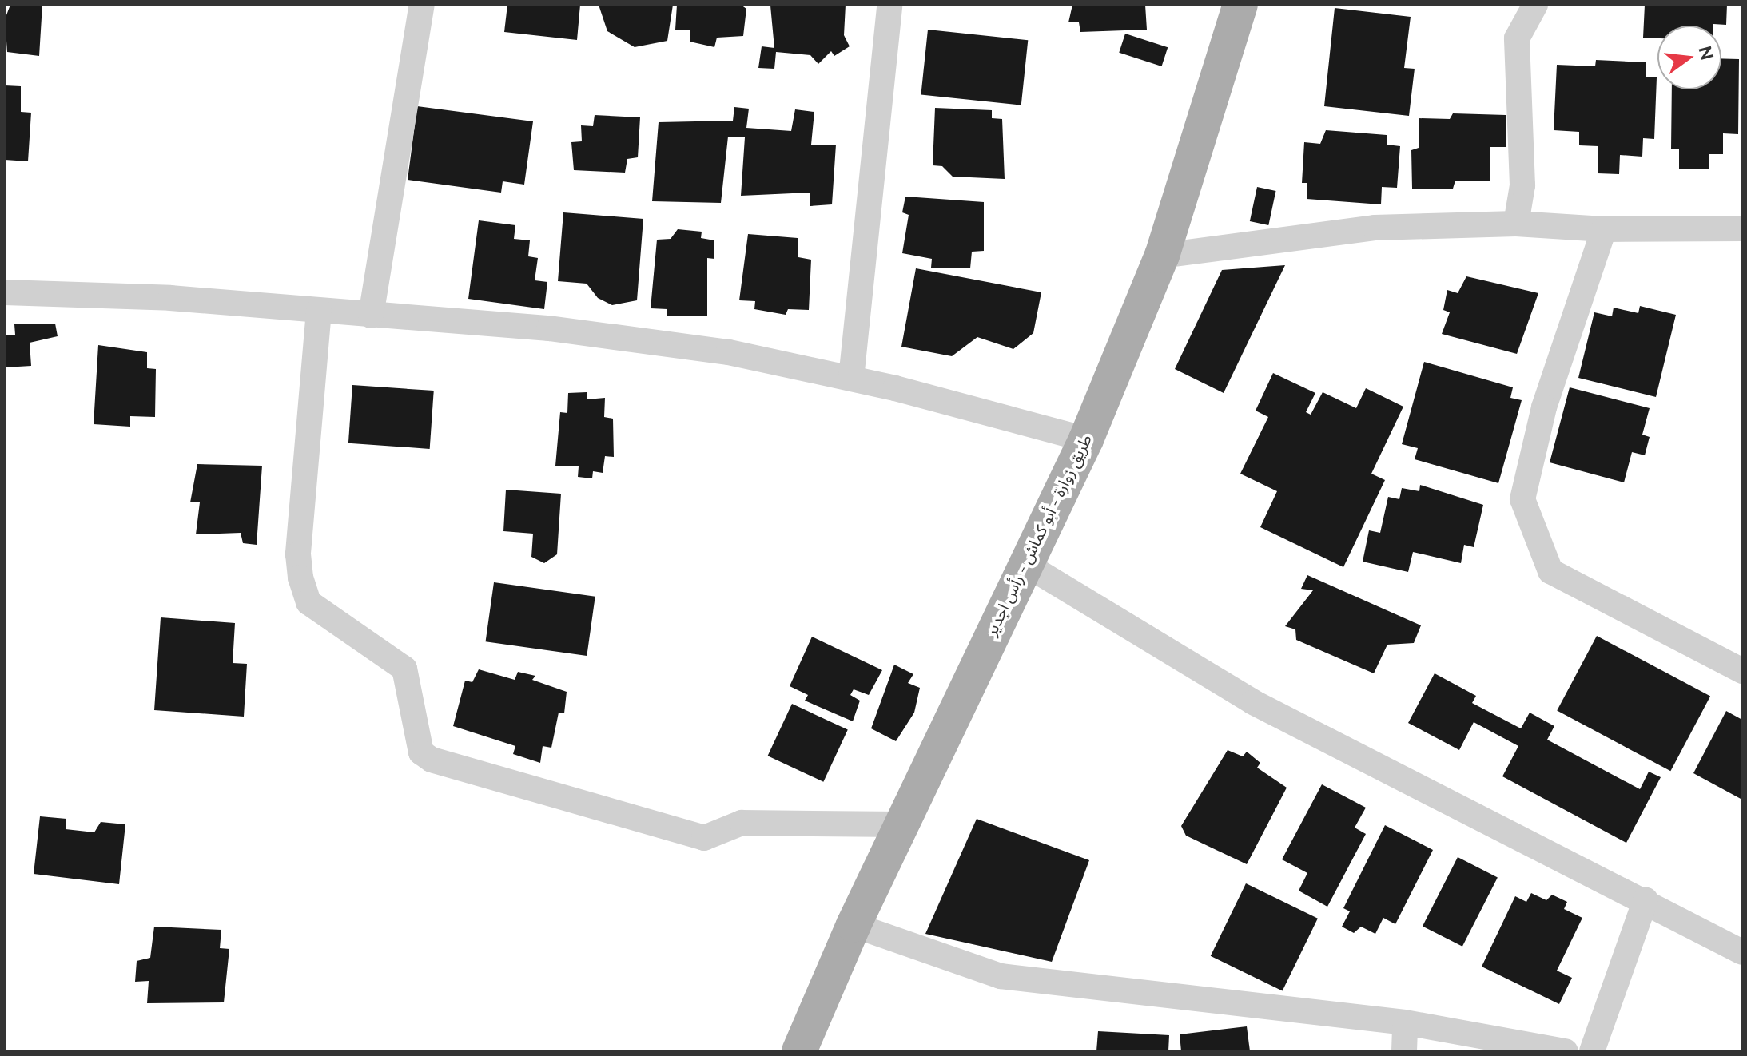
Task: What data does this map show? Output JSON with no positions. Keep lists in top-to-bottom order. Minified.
{"streets":{"main road":["طريق زوارة - أبو كماش - رأس اجدير"]},"north":"right"}
